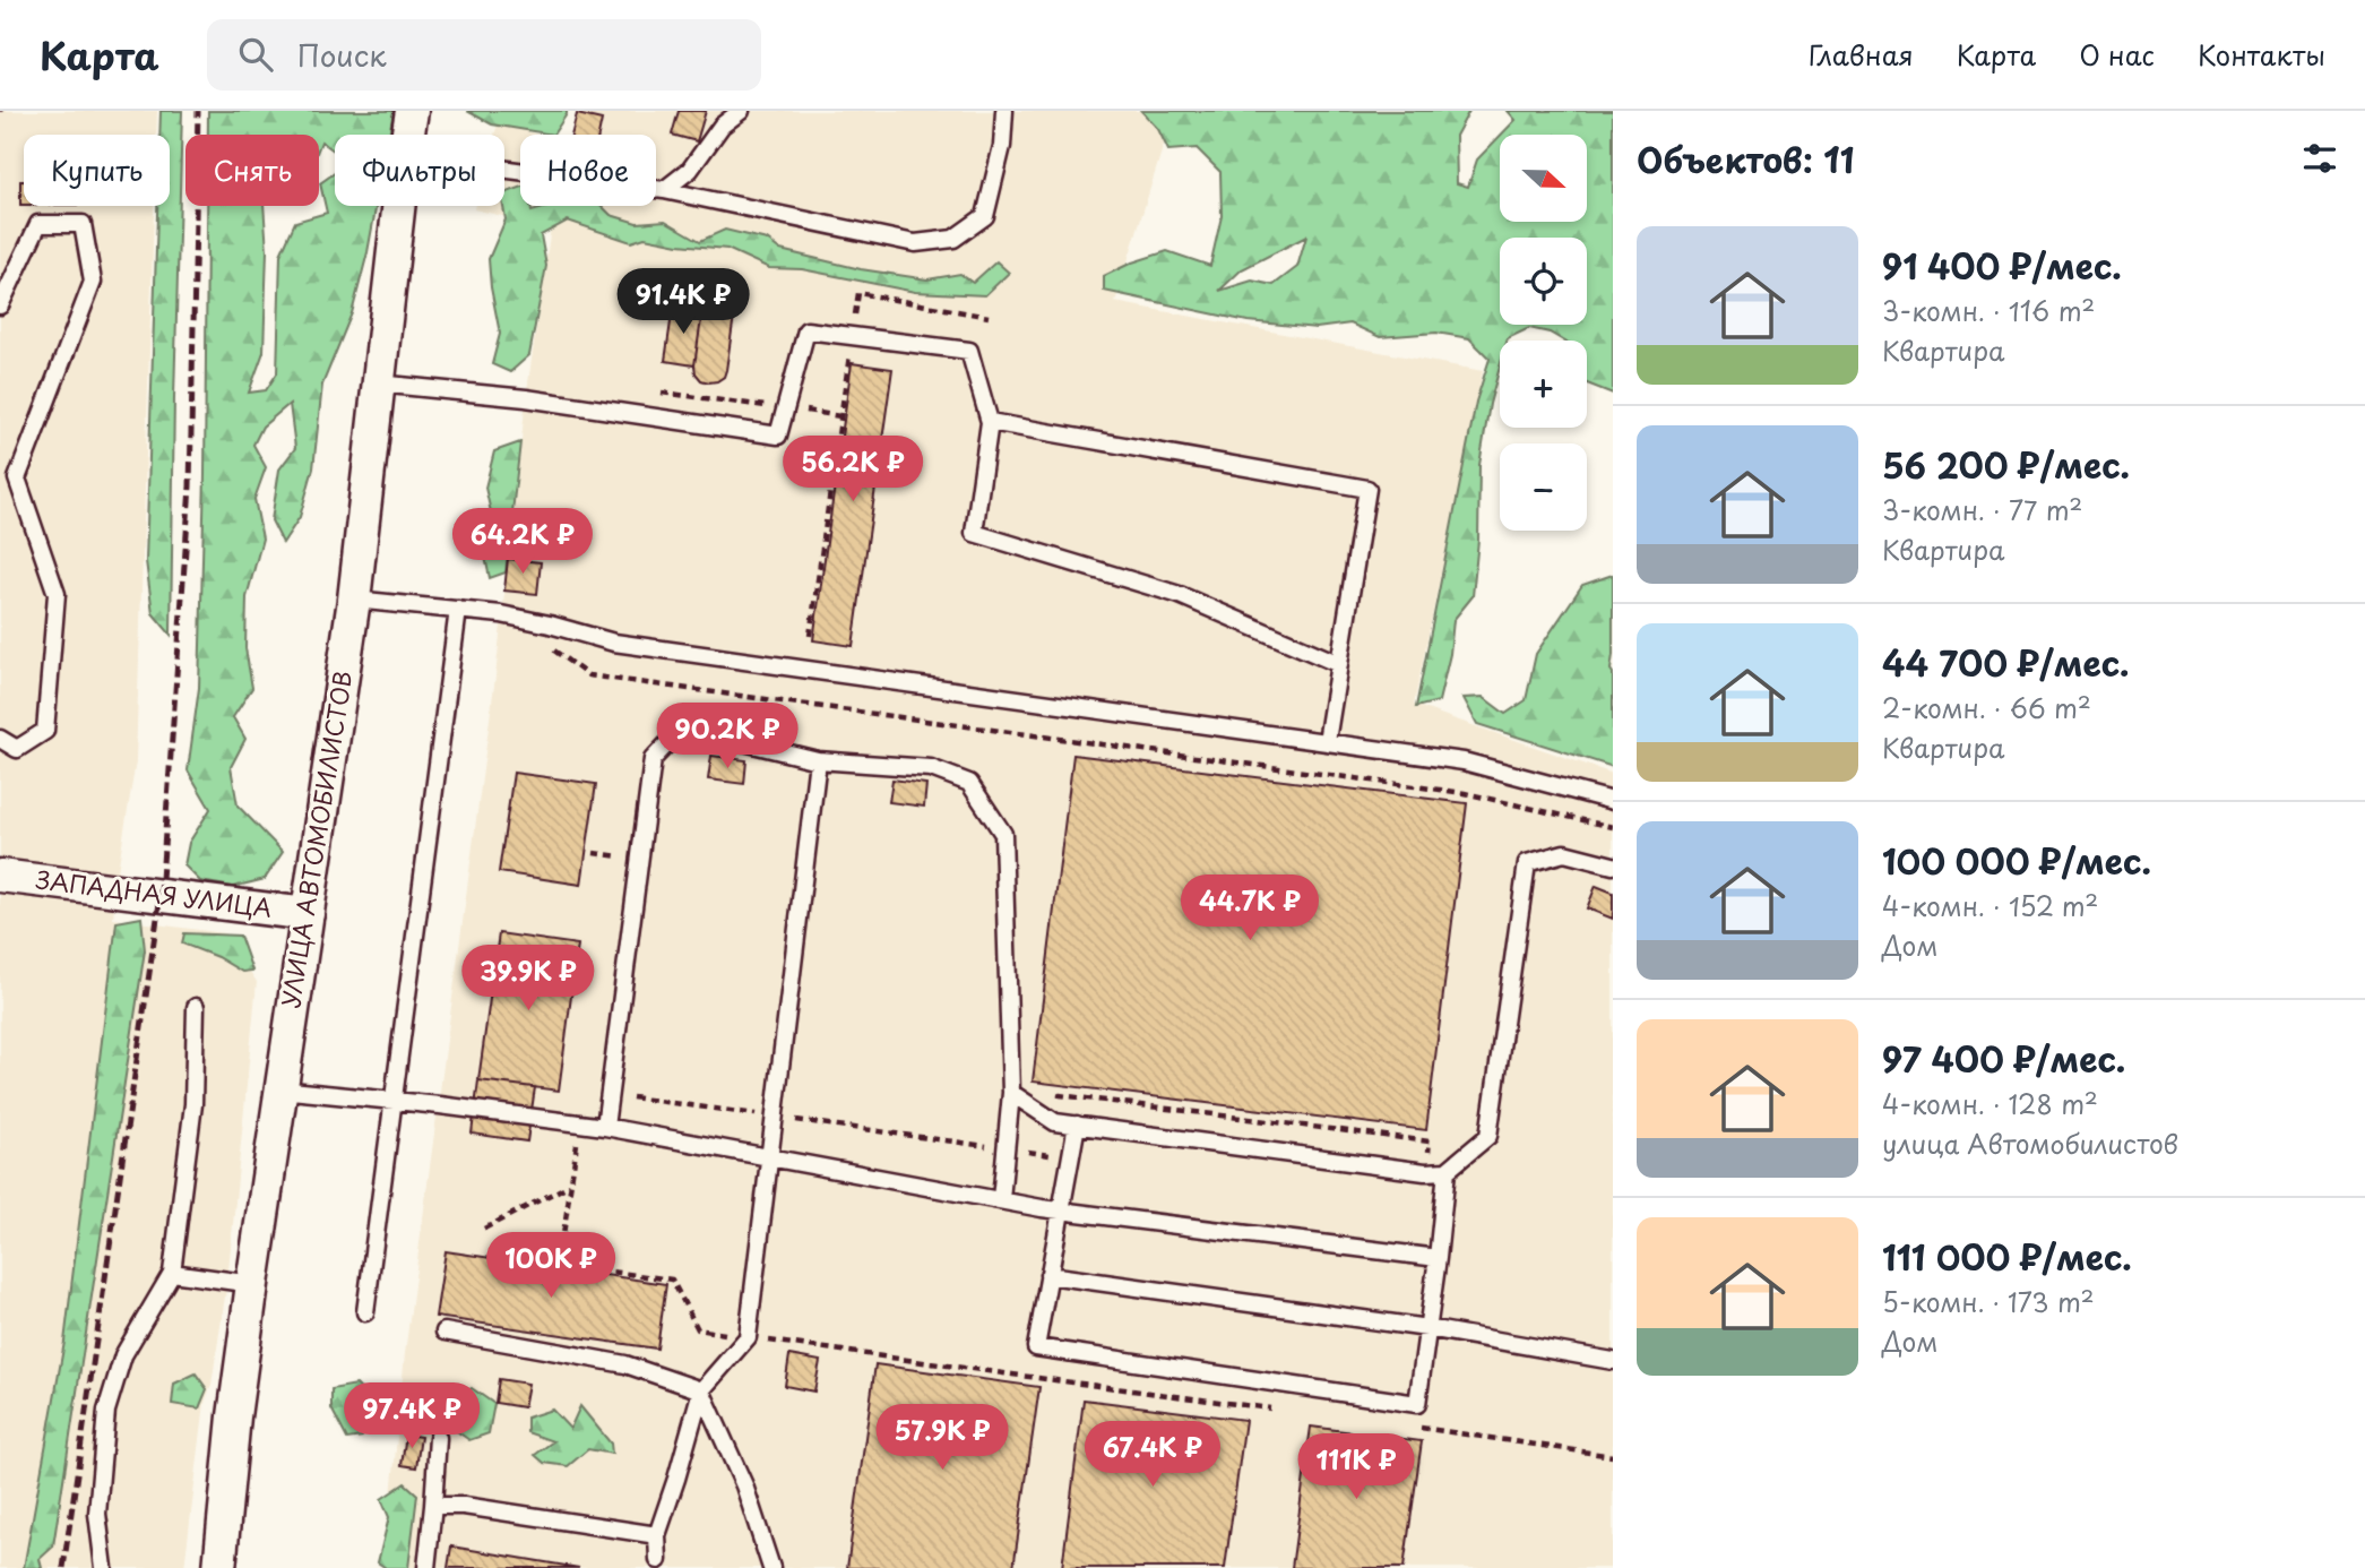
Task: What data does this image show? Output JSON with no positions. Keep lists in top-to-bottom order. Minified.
{"streets":{"street":["УЛИЦА АВТОМОБИЛИСТОВ","ЗАПАДНАЯ УЛИЦА"]},"crossings":[["УЛИЦА АВТОМОБИЛИСТОВ","ЗАПАДНАЯ УЛИЦА"]],"north":"right","page":{"header":"Карта","search":"Поиск","nav":["Главная","Карта","О нас","Контакты"],"heading":"Объектов: 11","map_buttons":["+","−"],"chip":["Купить","Снять","Фильтры","Новое"],"list":[{"name":"91 400 ₽/мес.","note":"3-комн. · 116 m² · Квартира"},{"name":"56 200 ₽/мес.","note":"3-комн. · 77 m² · Квартира"},{"name":"44 700 ₽/мес.","note":"2-комн. · 66 m² · Квартира"},{"name":"100 000 ₽/мес.","note":"4-комн. · 152 m² · Дом"},{"name":"97 400 ₽/мес.","note":"4-комн. · 128 m² · улица Автомобилистов"},{"name":"111 000 ₽/мес.","note":"5-комн. · 173 m² · Дом"}],"price":["91.4K ₽","56.2K ₽","64.2K ₽","90.2K ₽","44.7K ₽","39.9K ₽","100K ₽","97.4K ₽","57.9K ₽","67.4K ₽","111K ₽"]}}
